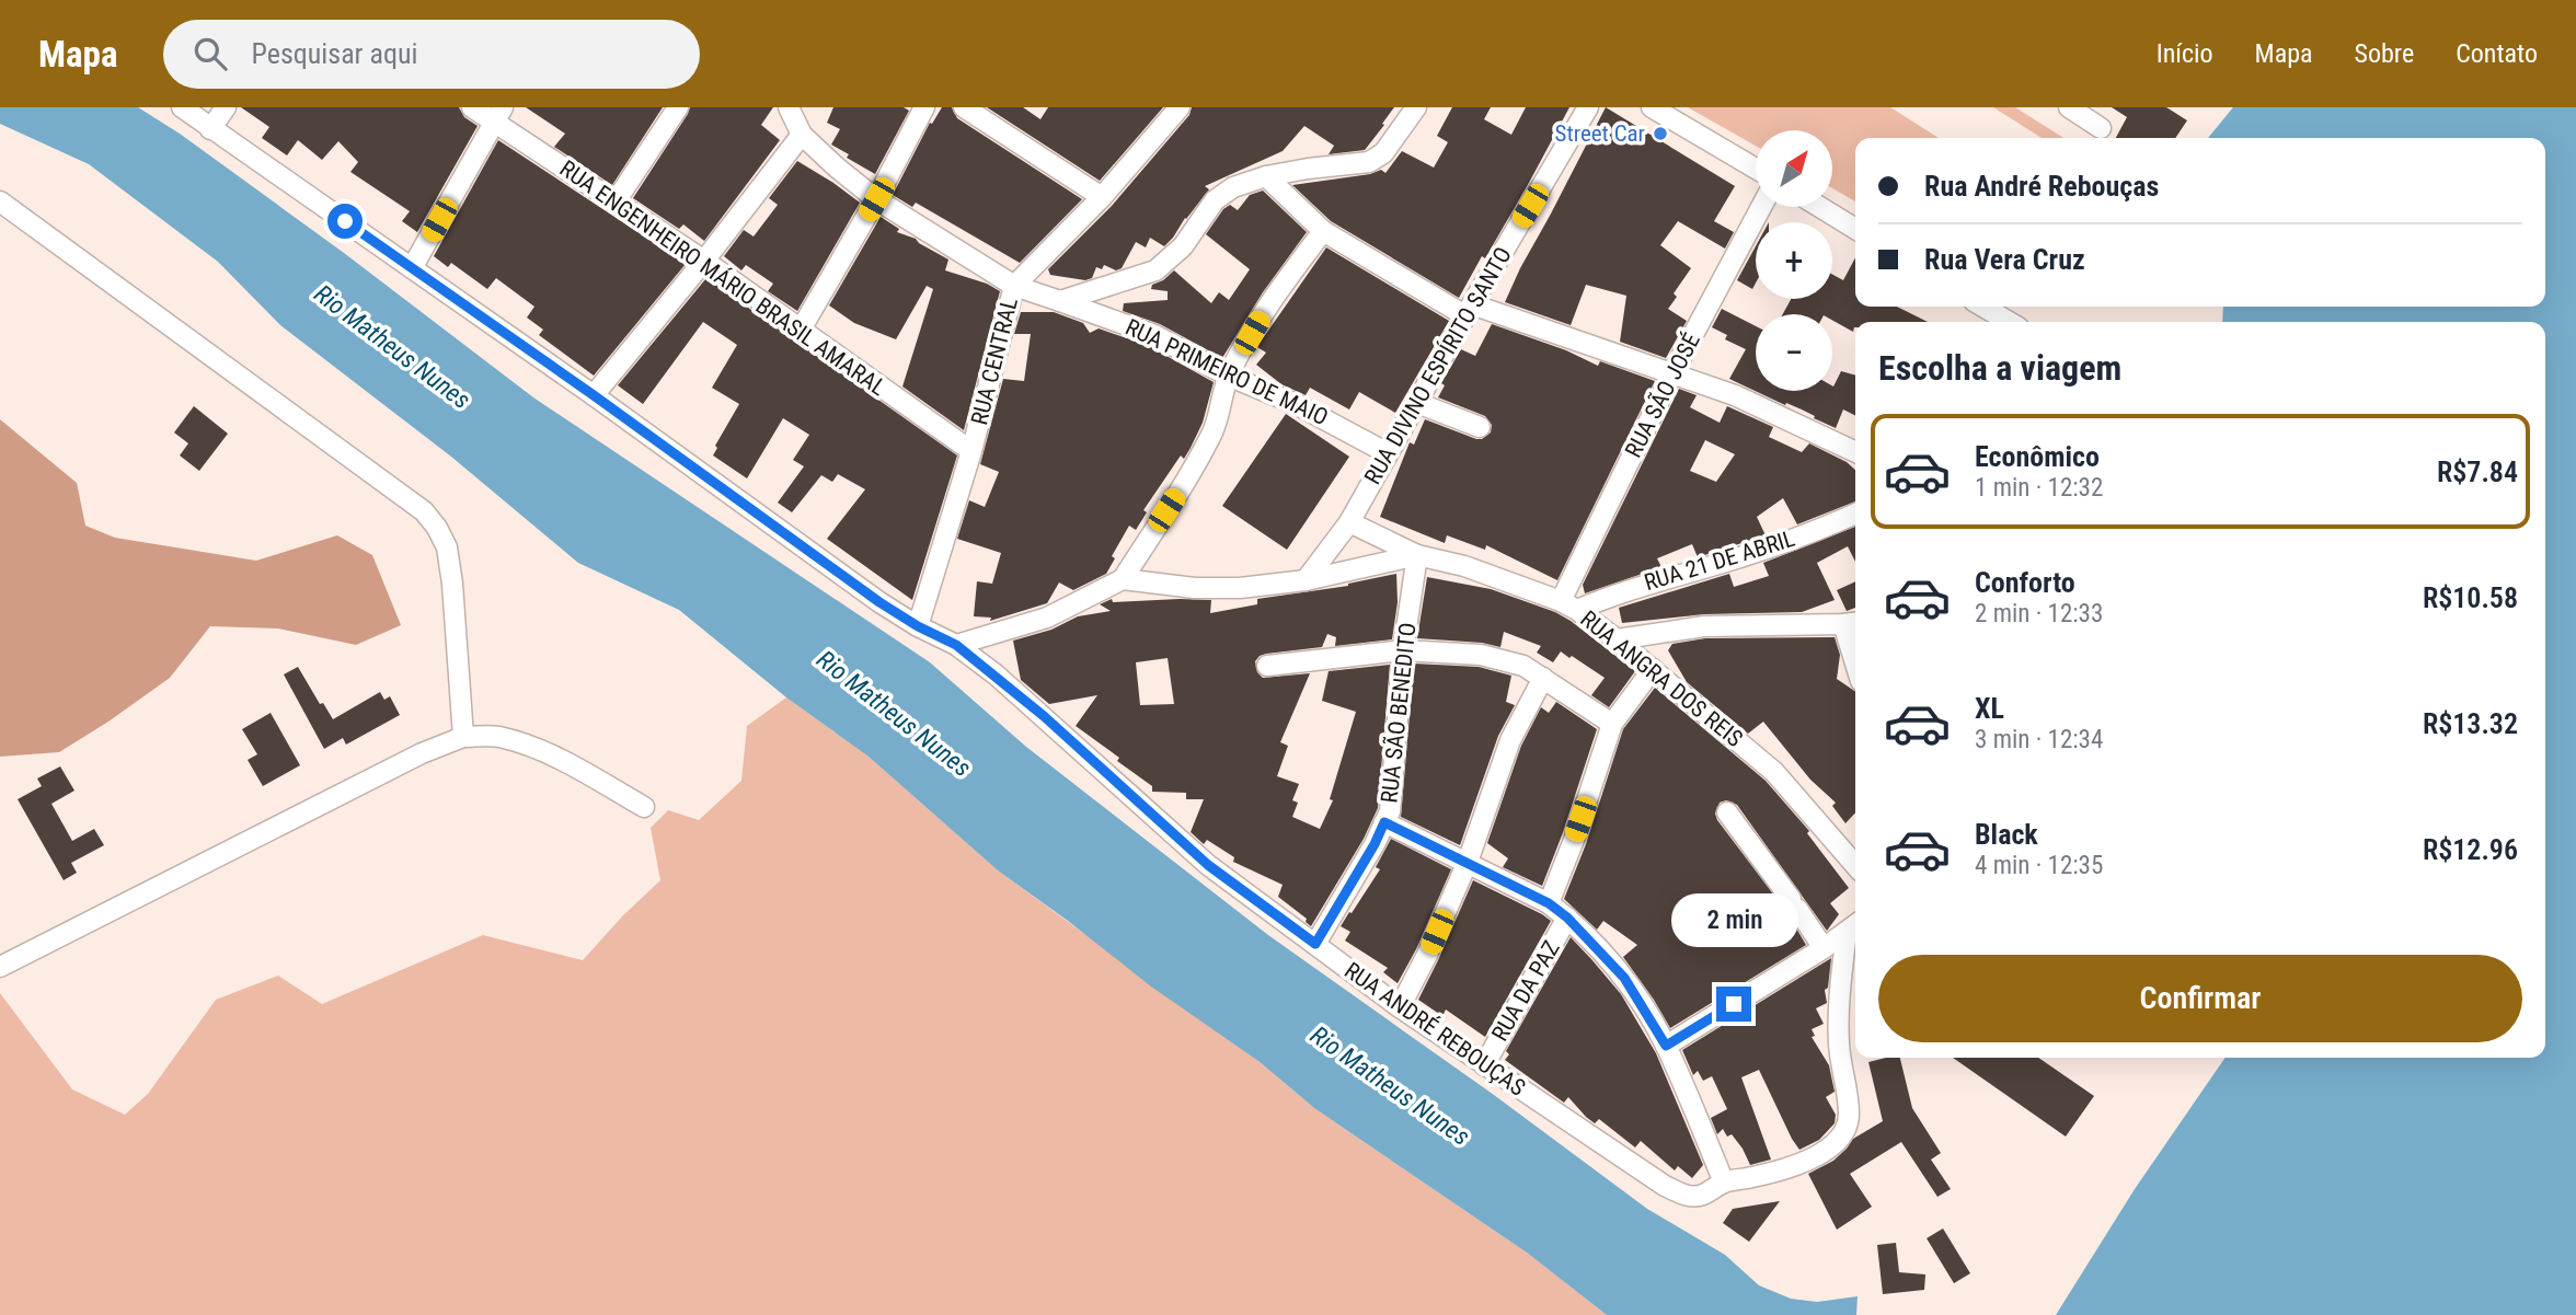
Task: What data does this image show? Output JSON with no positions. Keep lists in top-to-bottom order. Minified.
{"streets":{"street":["RUA ENGENHEIRO MÁRIO BRASIL AMARAL","RUA CENTRAL","RUA DIVINO ESPÍRITO SANTO","RUA PRIMEIRO DE MAIO","RUA SÃO JOSÉ","RUA 21 DE ABRIL","RUA ANGRA DOS REIS","RUA SÃO BENEDITO","RUA DA PAZ","RUA ANDRÉ REBOUÇAS"]},"crossings":[["RUA ENGENHEIRO MÁRIO BRASIL AMARAL","RUA CENTRAL"],["RUA CENTRAL","RUA PRIMEIRO DE MAIO"],["RUA CENTRAL","RUA ANDRÉ REBOUÇAS"],["RUA DIVINO ESPÍRITO SANTO","RUA PRIMEIRO DE MAIO"],["RUA DIVINO ESPÍRITO SANTO","RUA ANGRA DOS REIS"],["RUA SÃO JOSÉ","RUA 21 DE ABRIL"],["RUA SÃO JOSÉ","RUA ANGRA DOS REIS"],["RUA 21 DE ABRIL","RUA ANGRA DOS REIS"],["RUA ANGRA DOS REIS","RUA SÃO BENEDITO"],["RUA ANGRA DOS REIS","RUA DA PAZ"],["RUA SÃO BENEDITO","RUA ANDRÉ REBOUÇAS"],["RUA DA PAZ","RUA ANDRÉ REBOUÇAS"]],"water":["Rio Matheus Nunes"],"places":["Street Car"],"north":"top right","page":{"header":"Mapa","search":"Pesquisar aqui","nav":["Início","Mapa","Sobre","Contato"],"map_buttons":["+","−"],"banner":["Rua André Rebouças","Rua Vera Cruz"],"heading":"Escolha a viagem","list":[{"name":"Econômico","note":"1 min · 12:32","value":"R$7.84"},{"name":"Conforto","note":"2 min · 12:33","value":"R$10.58"},{"name":"XL","note":"3 min · 12:34","value":"R$13.32"},{"name":"Black","note":"4 min · 12:35","value":"R$12.96"}],"bubble":"2 min","buttons":"Confirmar"}}
